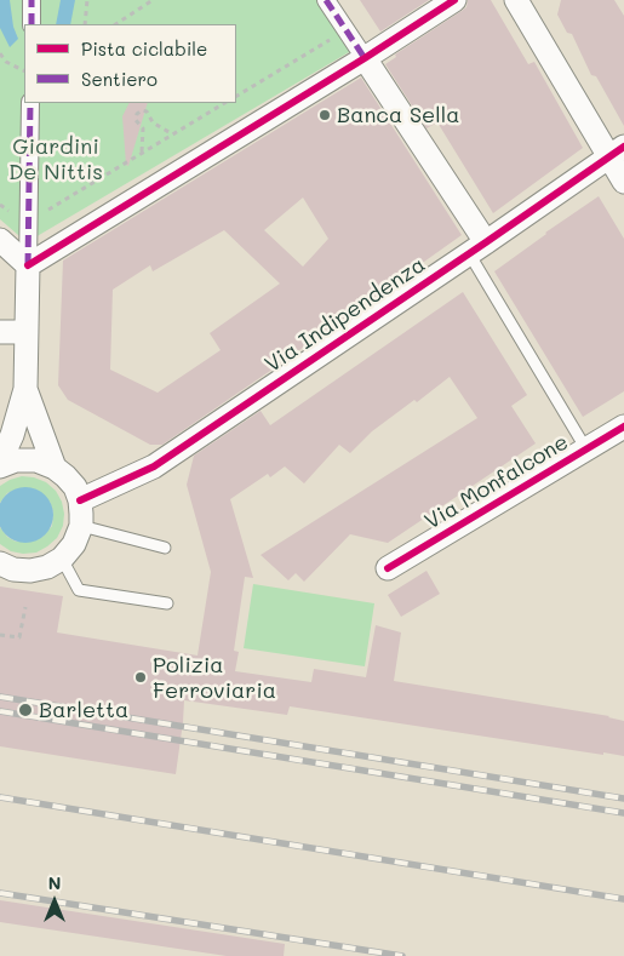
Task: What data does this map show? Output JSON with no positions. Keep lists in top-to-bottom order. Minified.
{"streets":{"street":["Via Indipendenza","Via Monfalcone"]},"parks":["Giardini De Nittis"],"places":["Banca Sella","Polizia Ferroviaria","Barletta"],"legend":["Pista ciclabile","Sentiero"],"north":"top"}
